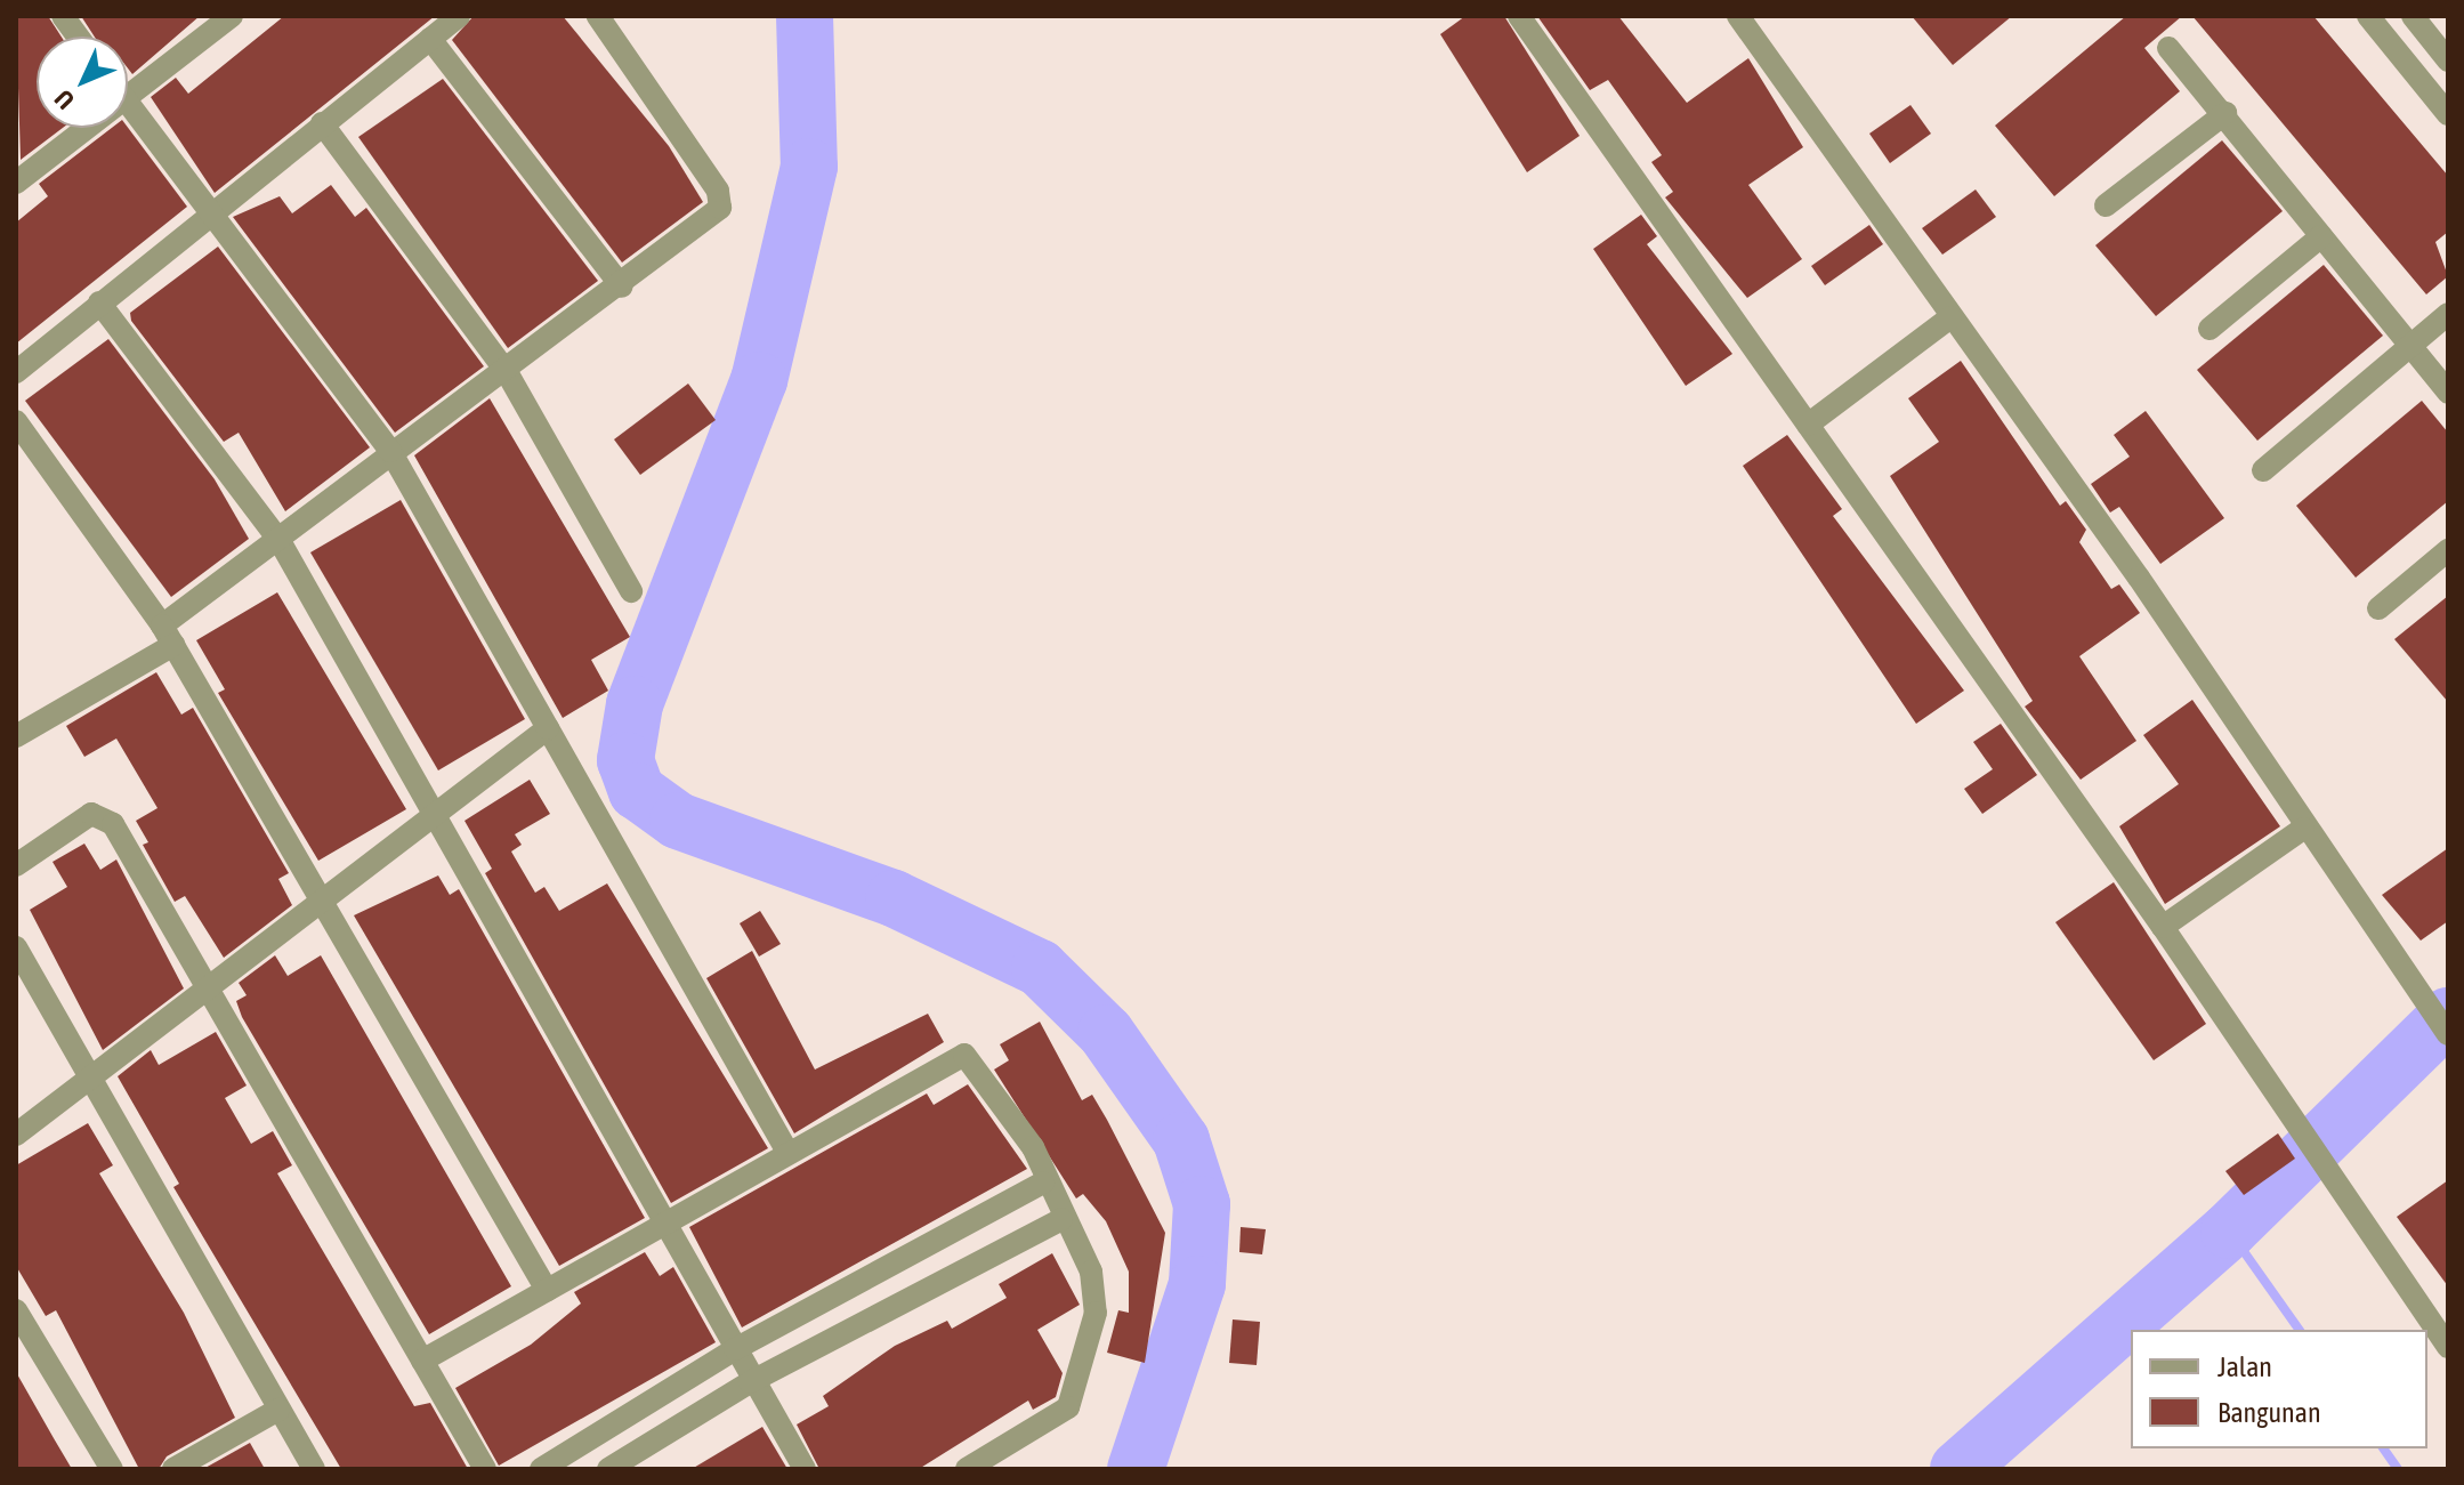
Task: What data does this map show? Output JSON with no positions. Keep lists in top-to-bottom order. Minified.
{"legend":["Jalan","Bangunan"],"north":"bottom left"}
